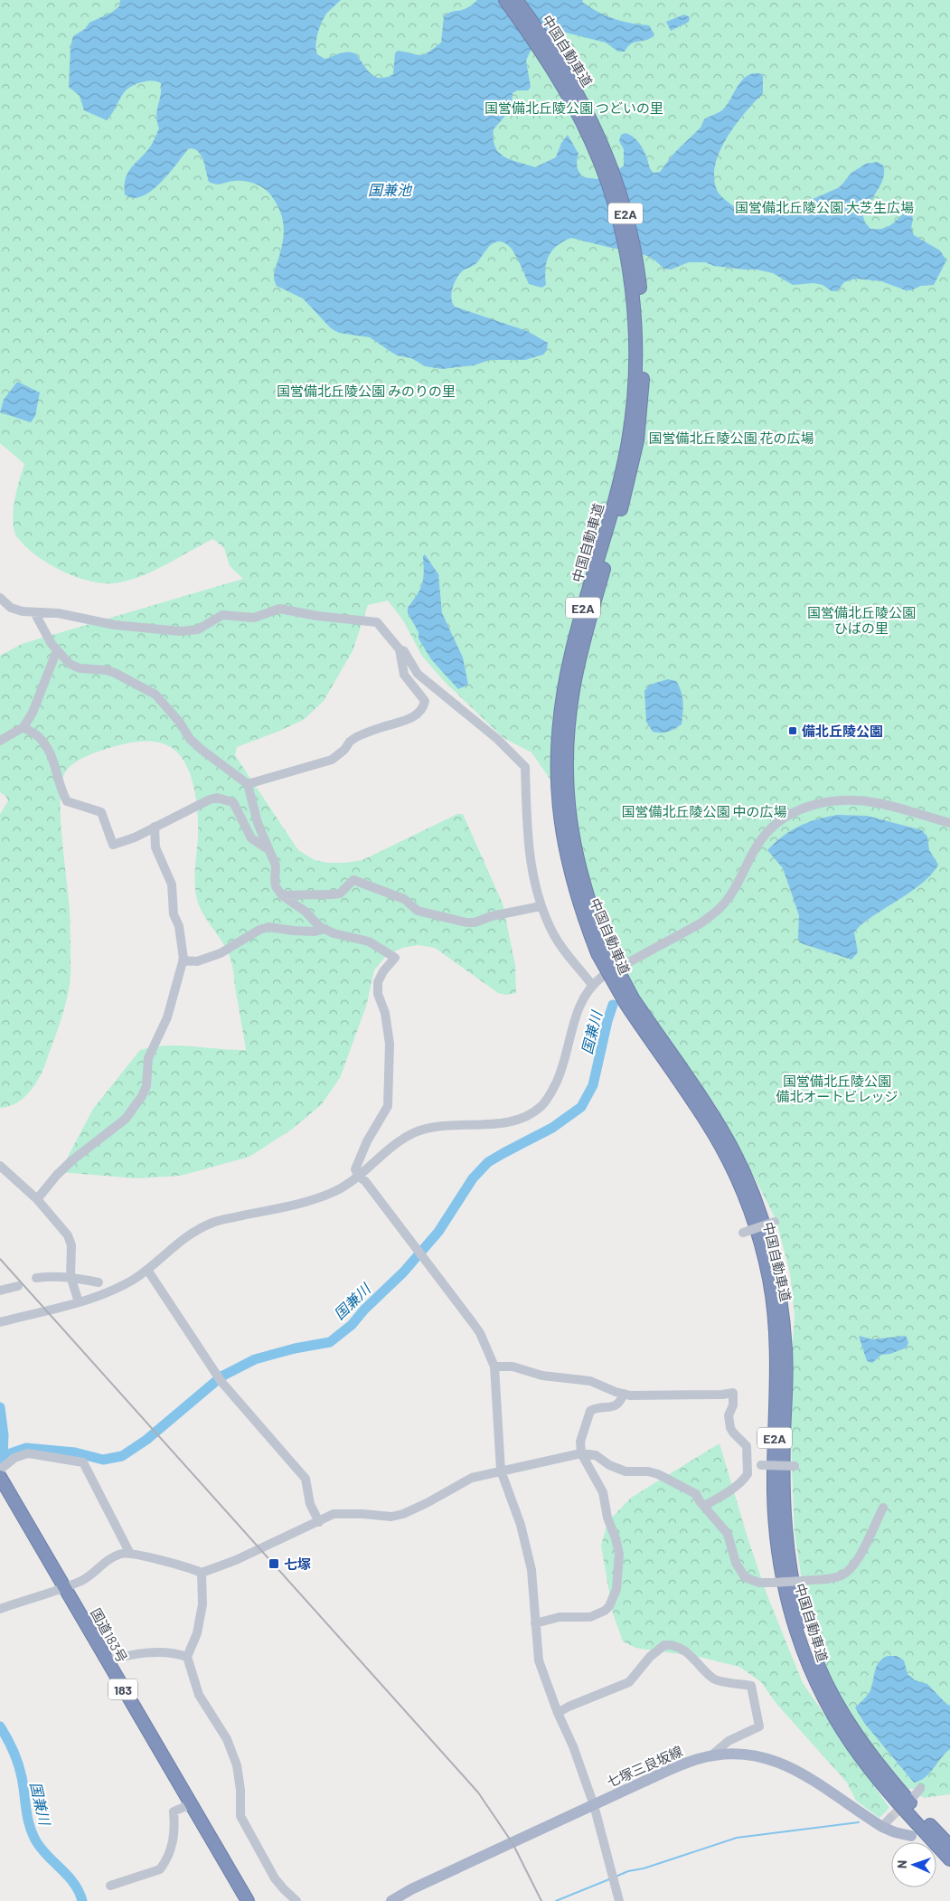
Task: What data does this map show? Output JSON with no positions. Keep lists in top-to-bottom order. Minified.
{"streets":{"highway":["中国自動車道","E2A","国道183号","183"],"main road":["七塚三良坂線"]},"water":["国兼池","国兼川"],"parks":["国営備北丘陵公園 つどいの里","国営備北丘陵公園 大芝生広場","国営備北丘陵公園 みのりの里","国営備北丘陵公園 花の広場","国営備北丘陵公園 ひばの里","国営備北丘陵公園 中の広場","国営備北丘陵公園 備北オートビレッジ"],"places":{"transit":["備北丘陵公園","七塚"]},"north":"left"}
